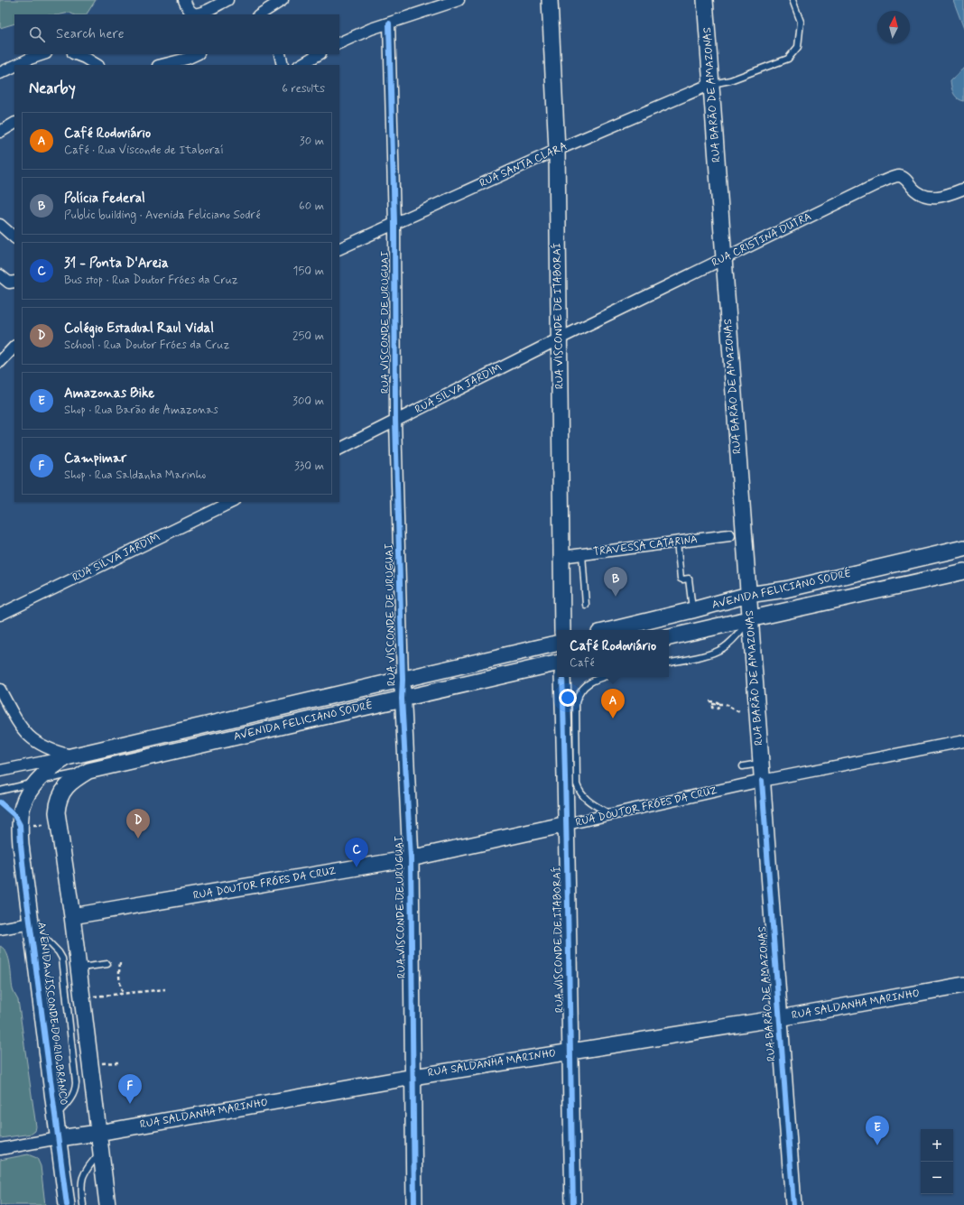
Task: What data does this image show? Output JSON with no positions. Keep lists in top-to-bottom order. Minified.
{"streets":{"main road":["RUA BARÃO DE AMAZONAS","RUA VISCONDE DE ITABORAÍ","RUA VISCONDE DE URUGUAI","AVENIDA FELICIANO SODRÉ","RUA DOUTOR FRÓES DA CRUZ","RUA SALDANHA MARINHO","AVENIDA VISCONDE DO RIO BRANCO"],"street":["RUA SANTA CLARA","RUA CRISTINA DUTRA","RUA SILVA JARDIM","TRAVESSA CATARINA"]},"crossings":[["RUA BARÃO DE AMAZONAS","RUA SANTA CLARA"],["RUA BARÃO DE AMAZONAS","RUA CRISTINA DUTRA"],["RUA BARÃO DE AMAZONAS","AVENIDA FELICIANO SODRÉ"],["RUA BARÃO DE AMAZONAS","RUA DOUTOR FRÓES DA CRUZ"],["RUA BARÃO DE AMAZONAS","RUA SALDANHA MARINHO"],["RUA SANTA CLARA","RUA VISCONDE DE ITABORAÍ"],["RUA SANTA CLARA","RUA VISCONDE DE URUGUAI"],["RUA CRISTINA DUTRA","RUA VISCONDE DE ITABORAÍ"],["RUA CRISTINA DUTRA","RUA SILVA JARDIM"],["RUA VISCONDE DE ITABORAÍ","RUA SILVA JARDIM"],["RUA VISCONDE DE ITABORAÍ","TRAVESSA CATARINA"],["RUA VISCONDE DE ITABORAÍ","RUA DOUTOR FRÓES DA CRUZ"],["RUA VISCONDE DE ITABORAÍ","RUA SALDANHA MARINHO"],["RUA VISCONDE DE URUGUAI","RUA SILVA JARDIM"],["RUA VISCONDE DE URUGUAI","AVENIDA FELICIANO SODRÉ"],["RUA VISCONDE DE URUGUAI","RUA DOUTOR FRÓES DA CRUZ"],["RUA VISCONDE DE URUGUAI","RUA SALDANHA MARINHO"],["AVENIDA FELICIANO SODRÉ","RUA DOUTOR FRÓES DA CRUZ"],["AVENIDA FELICIANO SODRÉ","AVENIDA VISCONDE DO RIO BRANCO"],["RUA SALDANHA MARINHO","AVENIDA VISCONDE DO RIO BRANCO"]],"north":"top","page":{"search":"Search here","heading":["Nearby","6 results"],"list":[{"mark":"A","name":"Café Rodoviário","note":"Café · Rua Visconde de Itaboraí","value":"30 m"},{"mark":"B","name":"Polícia Federal","note":"Public building · Avenida Feliciano Sodré","value":"60 m"},{"mark":"C","name":"31 - Ponta D'Areia","note":"Bus stop · Rua Doutor Fróes da Cruz","value":"150 m"},{"mark":"D","name":"Colégio Estadual Raul Vidal","note":"School · Rua Doutor Fróes da Cruz","value":"250 m"},{"mark":"E","name":"Amazonas Bike","note":"Shop · Rua Barão de Amazonas","value":"300 m"},{"mark":"F","name":"Campimar","note":"Shop · Rua Saldanha Marinho","value":"330 m"}],"pins":["B","A","D","C","F","E"],"popup":["Café Rodoviário","Café"],"map_buttons":["+","−"]}}
